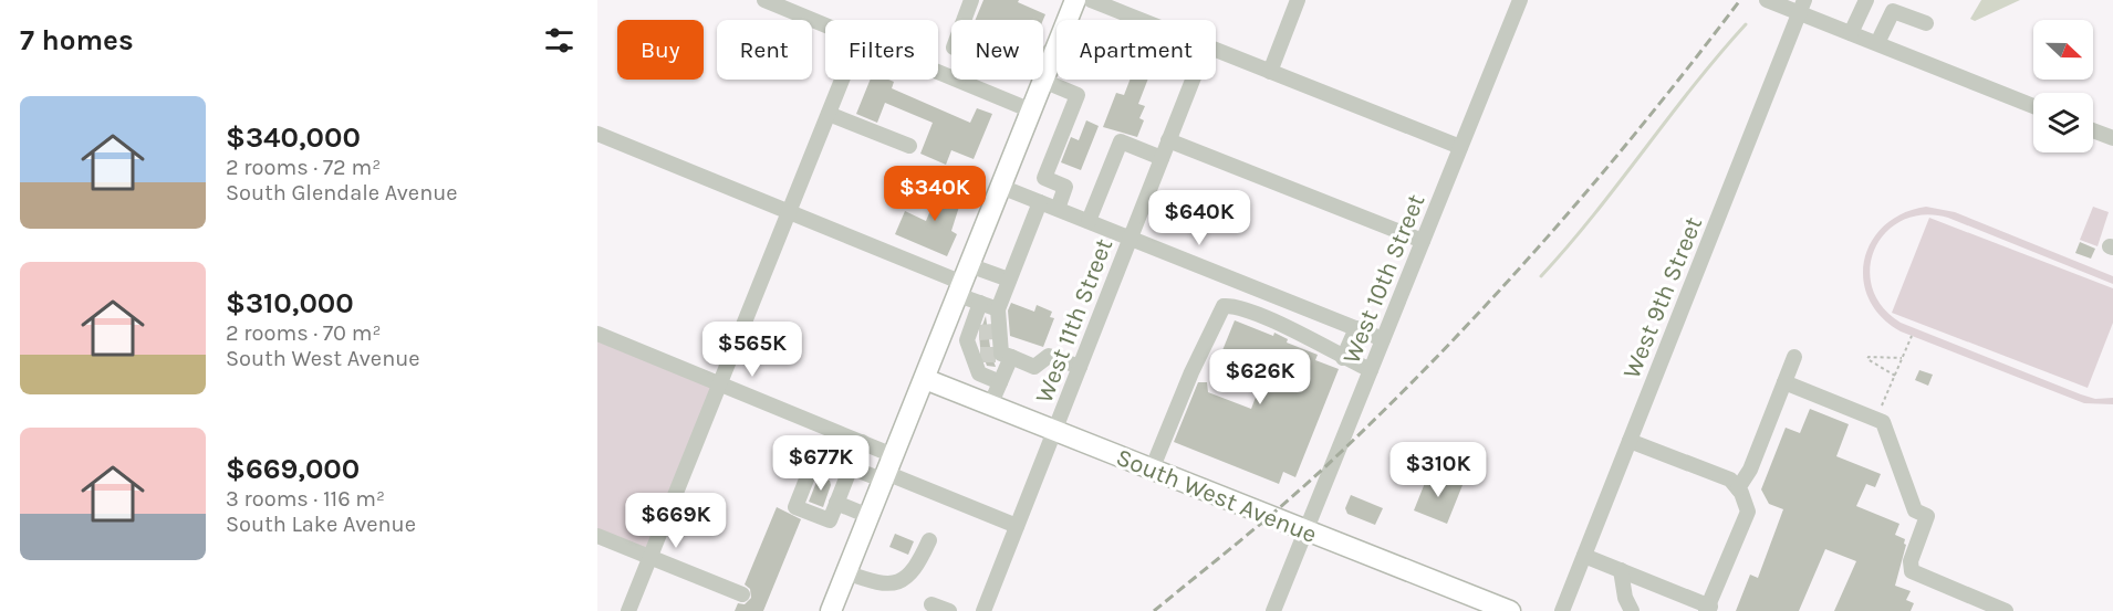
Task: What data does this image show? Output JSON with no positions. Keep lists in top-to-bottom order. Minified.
{"streets":{"main road":["South West Avenue"],"street":["West 10th Street","West 9th Street","West 11th Street"]},"crossings":[["West 10th Street","South West Avenue"],["West 11th Street","South West Avenue"]],"north":"right","page":{"heading":"7 homes","chip":["Buy","Rent","Filters","New","Apartment"],"list":[{"name":"$340,000","note":"2 rooms · 72 m² · South Glendale Avenue"},{"name":"$310,000","note":"2 rooms · 70 m² · South West Avenue"},{"name":"$669,000","note":"3 rooms · 116 m² · South Lake Avenue"}],"price":["$340K","$640K","$565K","$626K","$677K","$310K","$669K"]}}
